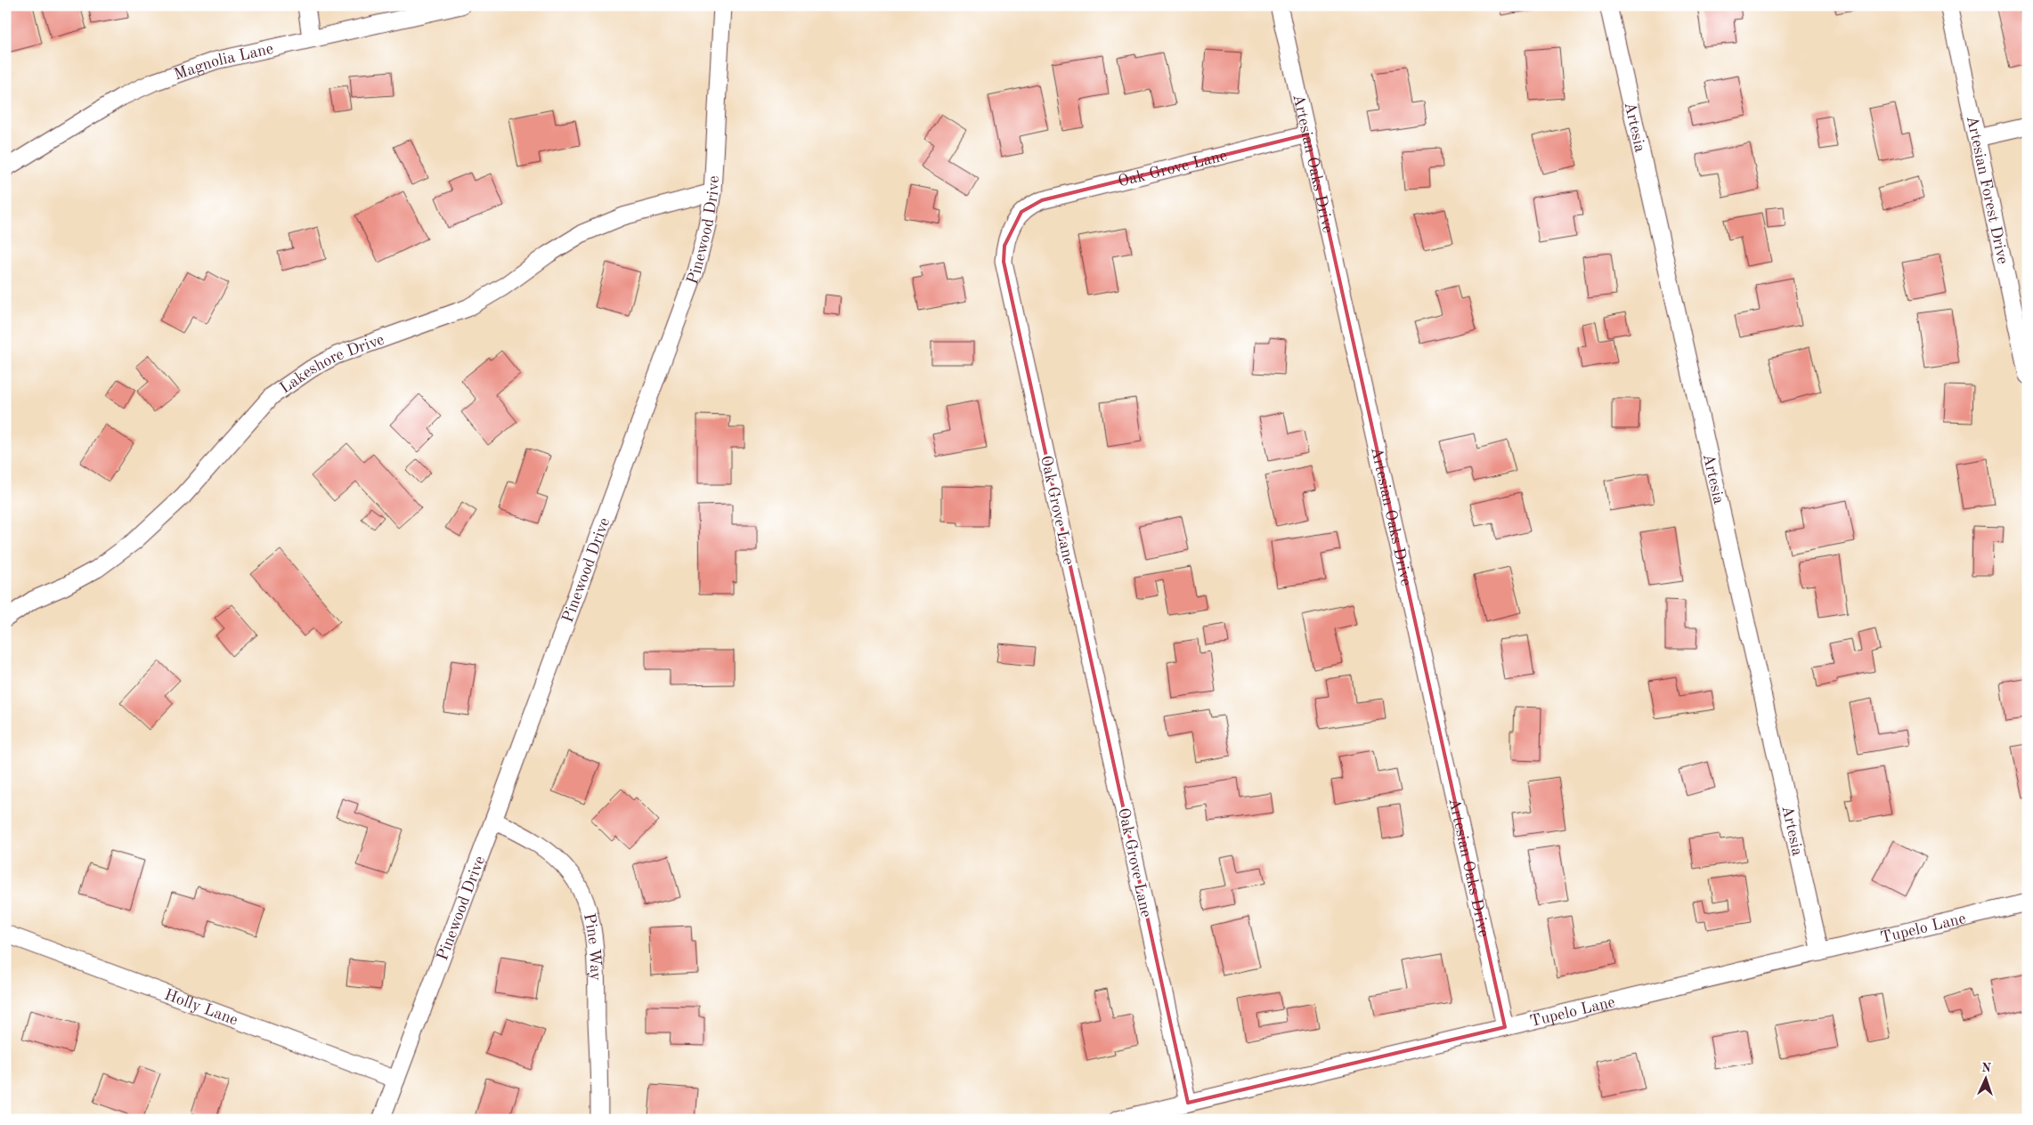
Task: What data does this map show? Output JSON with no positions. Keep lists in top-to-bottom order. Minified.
{"streets":{"street":["Magnolia Lane","Artesia","Artesian Oaks Drive","Oak Grove Lane","Artesian Forest Drive","Pinewood Drive","Lakeshore Drive","Tupelo Lane","Pine Way","Holly Lane"]},"crossings":[["Artesia","Tupelo Lane"],["Artesian Oaks Drive","Oak Grove Lane"],["Artesian Oaks Drive","Tupelo Lane"],["Oak Grove Lane","Tupelo Lane"],["Pinewood Drive","Lakeshore Drive"],["Pinewood Drive","Pine Way"],["Pinewood Drive","Holly Lane"]],"north":"top"}
